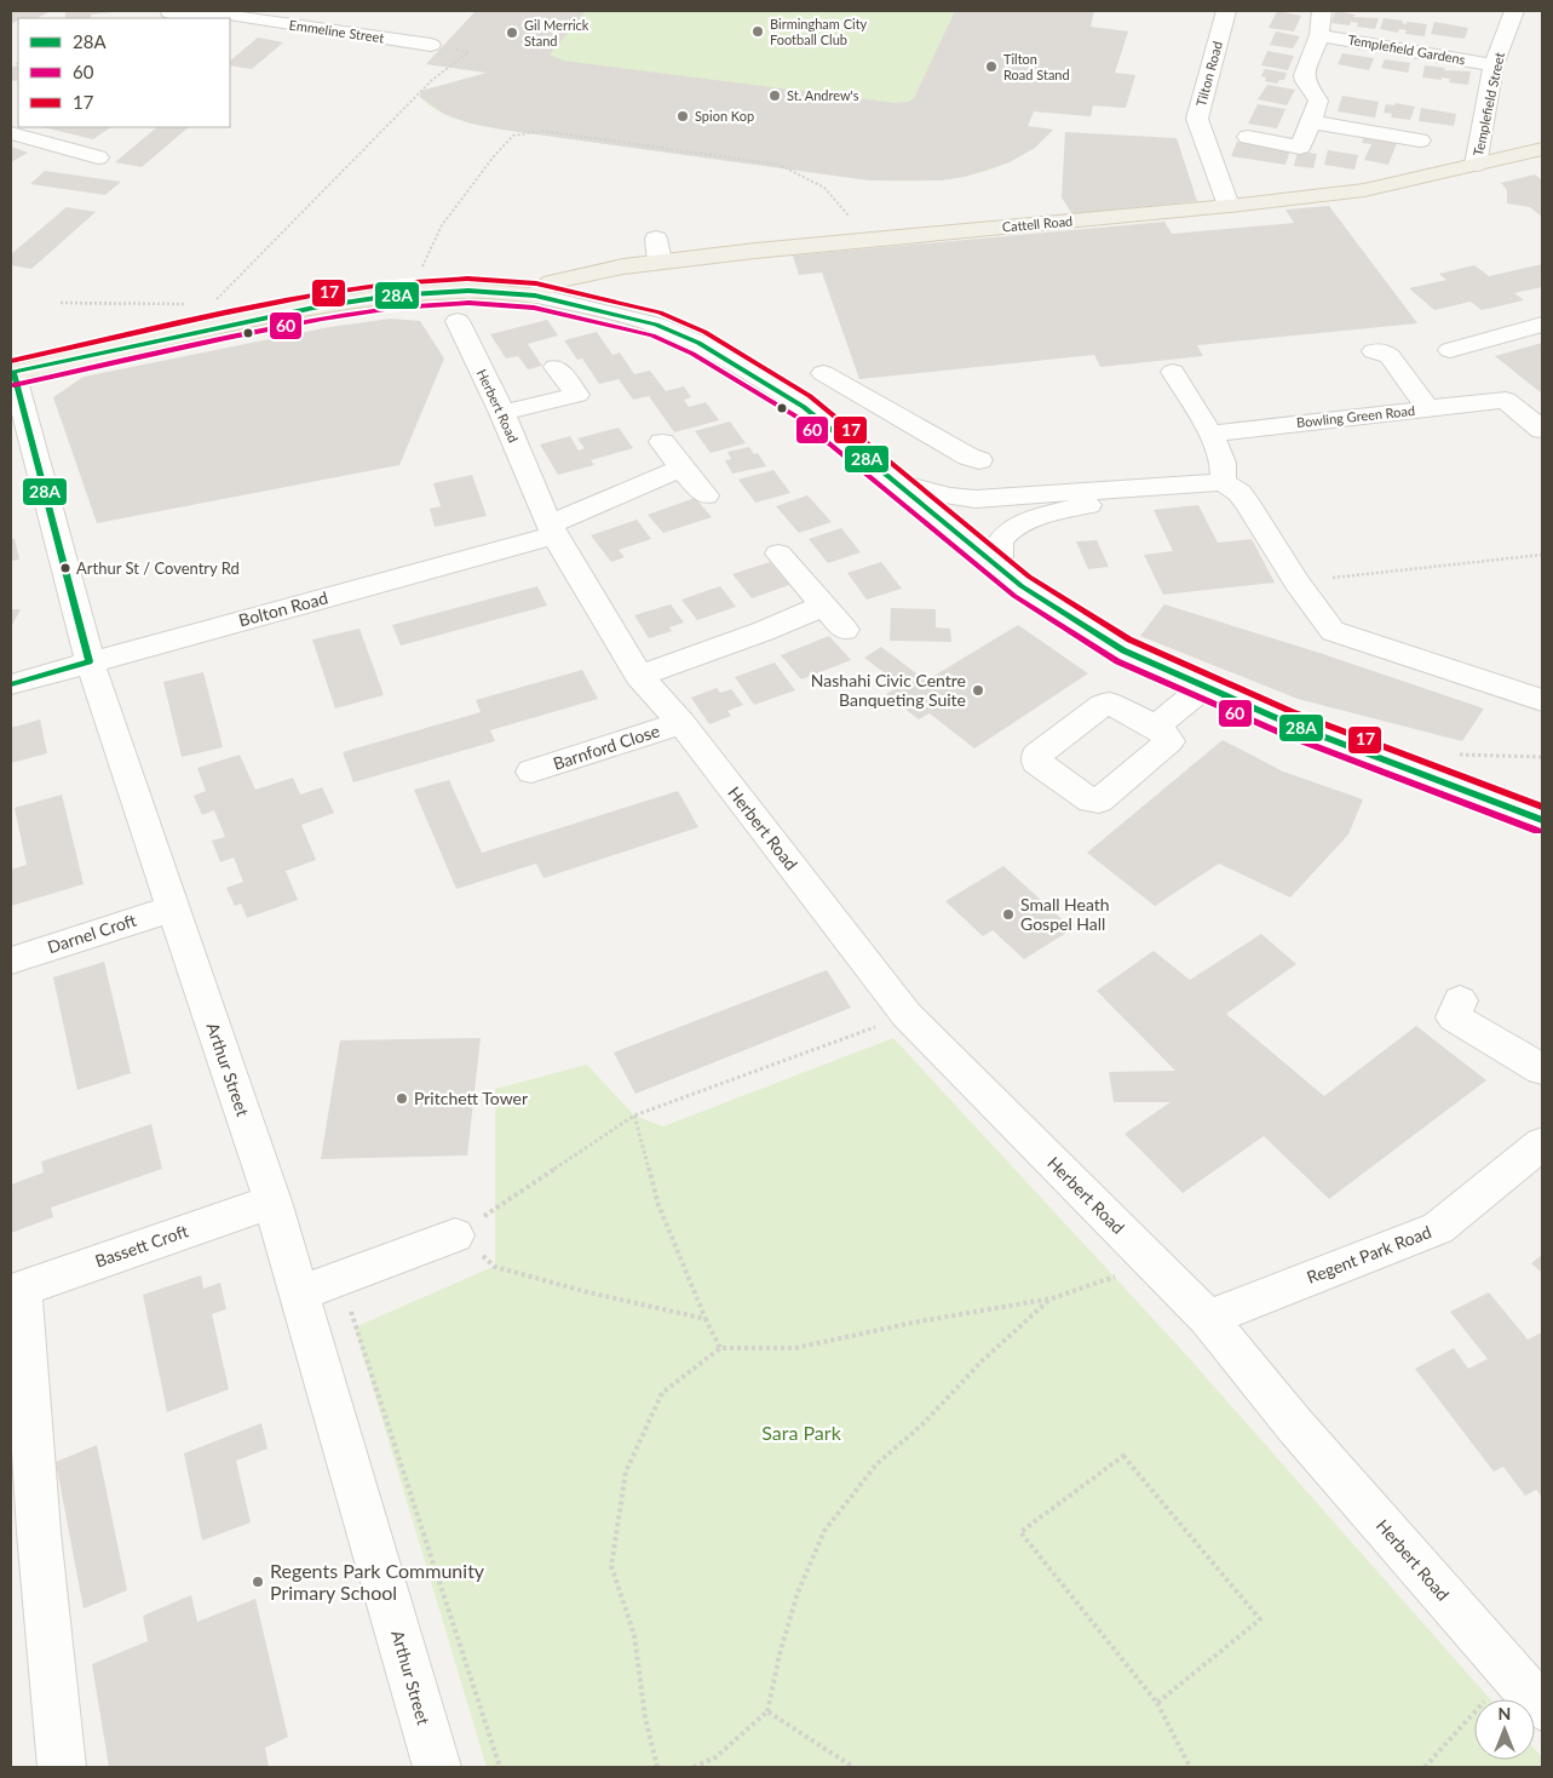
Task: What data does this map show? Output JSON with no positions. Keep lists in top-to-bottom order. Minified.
{"streets":{"main road":["Cattell Road"],"street":["Emmeline Street","Templefield Gardens","Tilton Road","Templefield Street","Herbert Road","Bowling Green Road","Bolton Road","Barnford Close","Darnel Croft","Arthur Street","Bassett Croft","Regent Park Road"]},"crossings":[["Templefield Gardens","Templefield Street"],["Tilton Road","Cattell Road"],["Templefield Street","Cattell Road"],["Herbert Road","Bolton Road"],["Herbert Road","Barnford Close"],["Herbert Road","Regent Park Road"],["Bolton Road","Arthur Street"],["Darnel Croft","Arthur Street"],["Arthur Street","Bassett Croft"]],"parks":["Sara Park"],"places":["Birmingham City Football Club","Gil Merrick Stand","Tilton Road Stand","St. Andrew's","Spion Kop","Arthur St / Coventry Rd","Nashahi Civic Centre Banqueting Suite","Small Heath Gospel Hall","Pritchett Tower","Regents Park Community Primary School"],"lines":["transit line 17","transit line 28A","transit line 60"],"legend":["28A","60","17"],"north":"top"}
